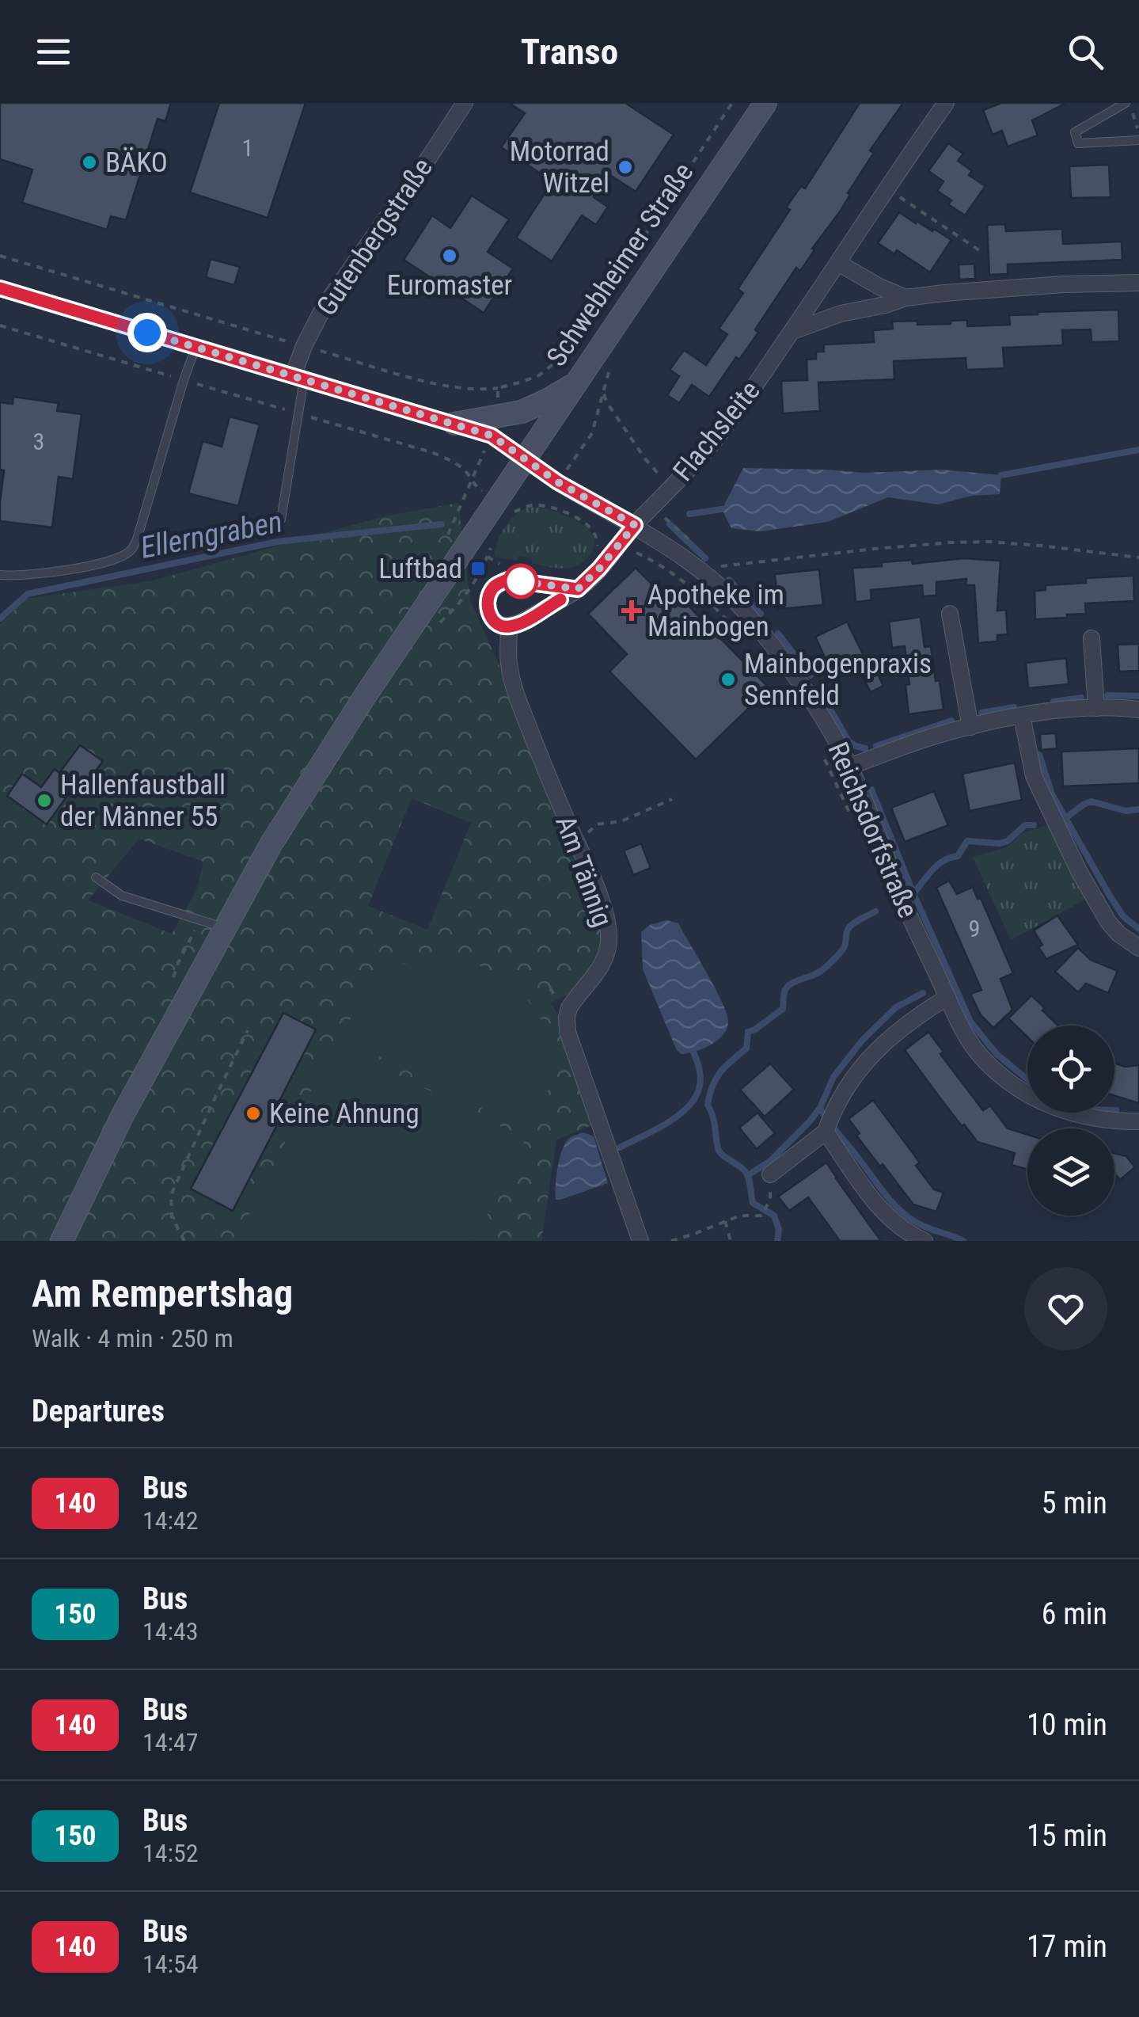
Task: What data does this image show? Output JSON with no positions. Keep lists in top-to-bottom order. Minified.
{"streets":{"main road":["Schwebheimer Straße"],"street":["Gutenbergstraße","Flachsleite","Reichsdorfstraße","Am Tännig"]},"crossings":[["Schwebheimer Straße","Reichsdorfstraße"],["Flachsleite","Reichsdorfstraße"],["Flachsleite","Am Tännig"]],"water":["Ellerngraben"],"places":{"other":["BÄKO","Motorrad Witzel","Euromaster","Mainbogenpraxis Sennfeld","Hallenfaustball der Männer 55","Keine Ahnung"],"transit":["Luftbad"],"health":["Apotheke im Mainbogen"]},"lines":["bus line 140"],"house_numbers":["1","3","9"],"page":{"header":"Transo","heading":[["Am Rempertshag","Walk · 4 min · 250 m"],"Departures"],"list":[{"mark":"140","name":"Bus","note":"14:42","value":"5 min"},{"mark":"150","name":"Bus","note":"14:43","value":"6 min"},{"mark":"140","name":"Bus","note":"14:47","value":"10 min"},{"mark":"150","name":"Bus","note":"14:52","value":"15 min"},{"mark":"140","name":"Bus","note":"14:54","value":"17 min"}]}}
